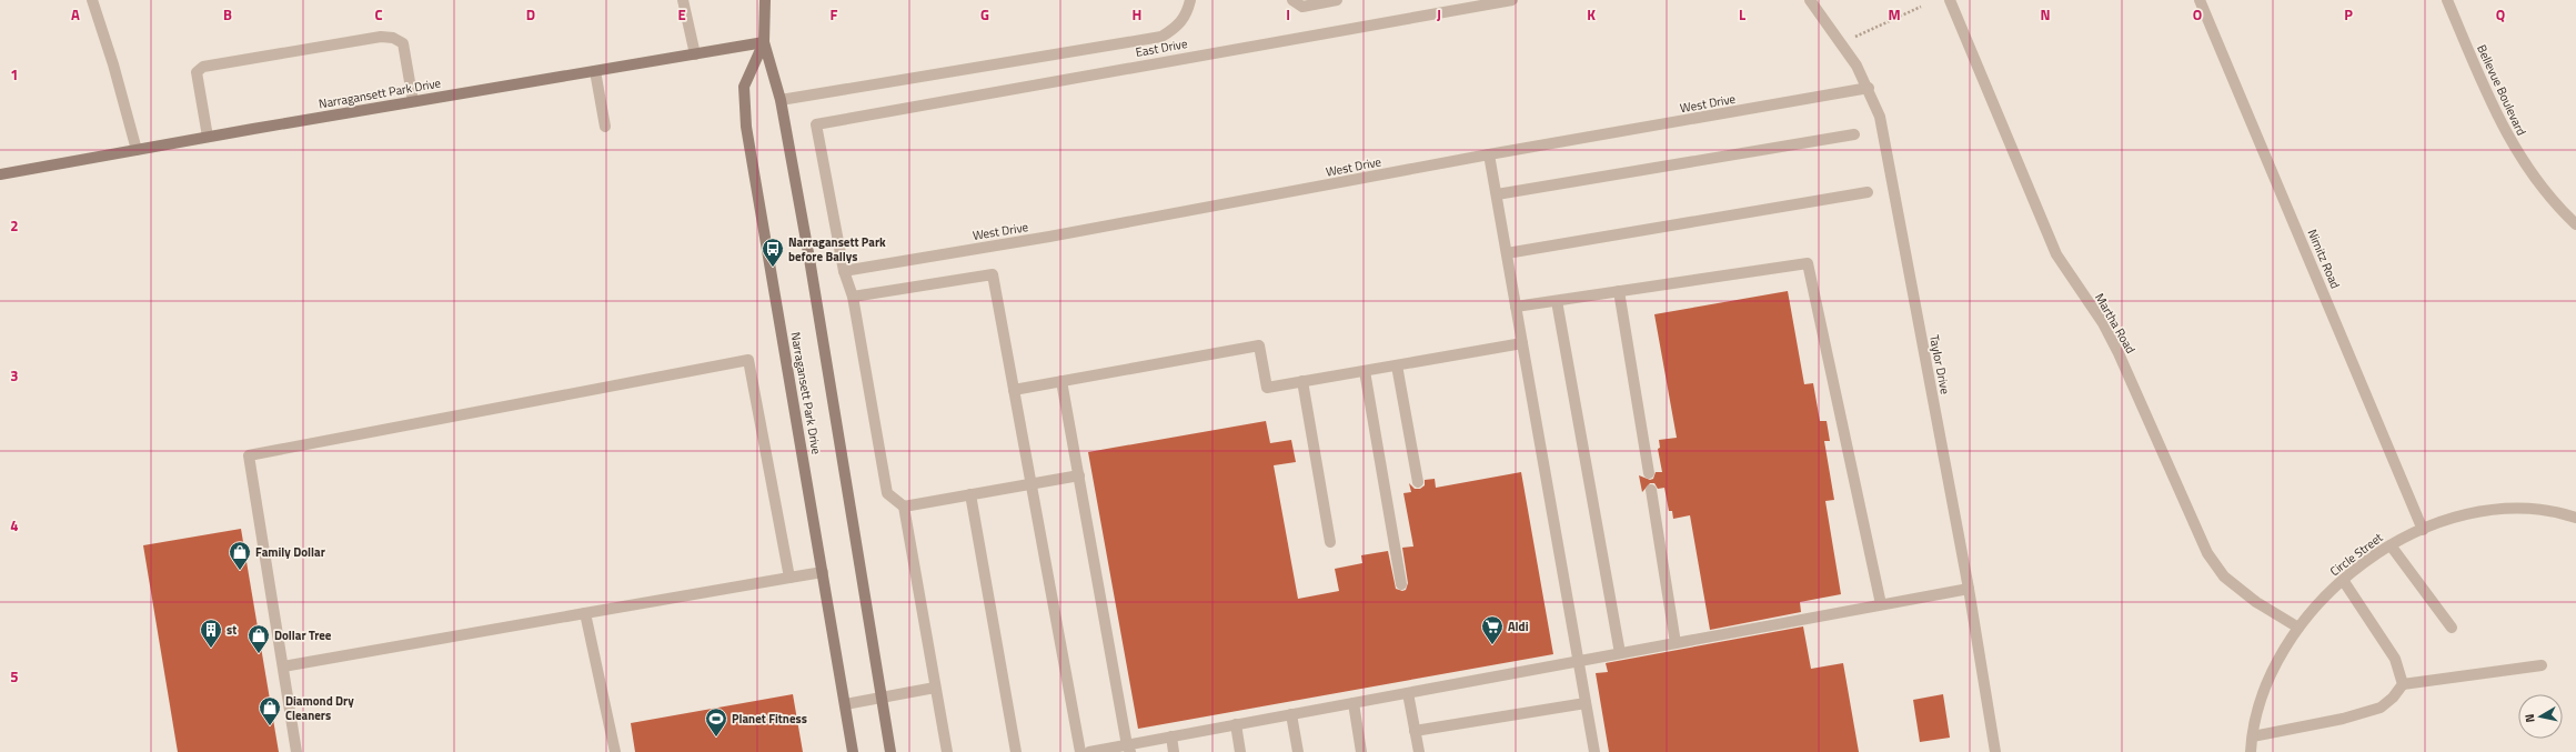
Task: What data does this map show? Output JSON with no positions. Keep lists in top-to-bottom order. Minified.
{"streets":{"street":["East Drive","Bellevue Boulevard","Narragansett Park Drive","West Drive","Nimitz Road","Martha Road","Taylor Drive","Circle Street"]},"crossings":[["East Drive","West Drive"],["West Drive","Taylor Drive"],["Nimitz Road","Circle Street"],["Martha Road","Circle Street"]],"places":{"bus stop":["Narragansett Park before Ballys"],"shop":["Family Dollar","Dollar Tree","Diamond Dry Cleaners"],"supermarket":["Aldi"],"building":["st"],"sports":["Planet Fitness"]},"north":"left","grid":{"columns":["A","B","C","D","E","F","G","H","I","J","K","L","M","N","O","P","Q"],"rows":["1","2","3","4","5"]}}
